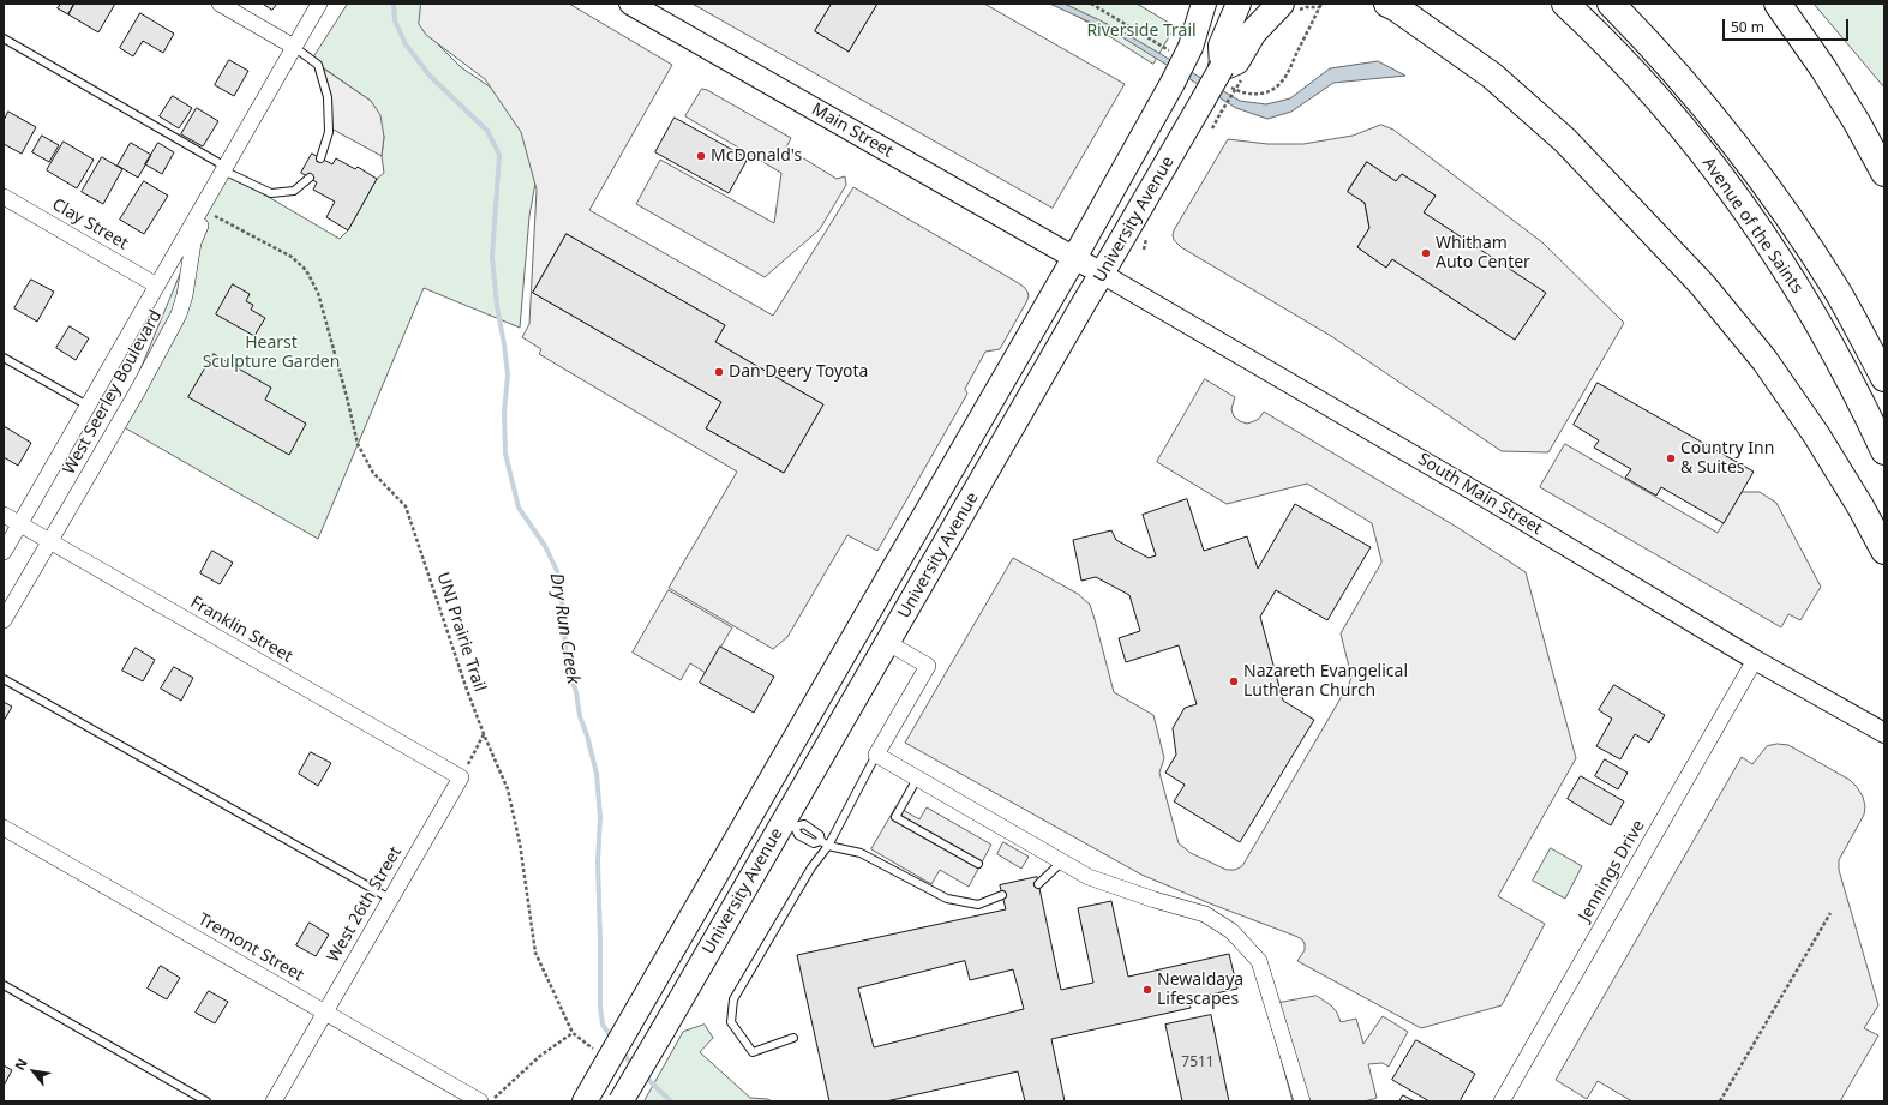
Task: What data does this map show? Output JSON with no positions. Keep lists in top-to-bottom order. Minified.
{"streets":{"highway":["Avenue of the Saints"],"main road":["Main Street","University Avenue","South Main Street"],"street":["Clay Street","West Seerley Boulevard","Franklin Street","Jennings Drive","West 26th Street","Tremont Street"],"path":["UNI Prairie Trail"]},"crossings":[["Main Street","University Avenue"],["Main Street","South Main Street"],["University Avenue","South Main Street"],["Clay Street","West Seerley Boulevard"],["West Seerley Boulevard","Franklin Street"],["West Seerley Boulevard","UNI Prairie Trail"],["South Main Street","Jennings Drive"],["Franklin Street","West 26th Street"],["West 26th Street","Tremont Street"]],"water":["Dry Run Creek"],"parks":["Riverside Trail","Hearst Sculpture Garden"],"places":["McDonald's","Whitham Auto Center","Dan Deery Toyota","Country Inn & Suites","Nazareth Evangelical Lutheran Church","Newaldaya Lifescapes"],"house_numbers":["7511"],"scale_bar":"50 m","north":"top left"}
